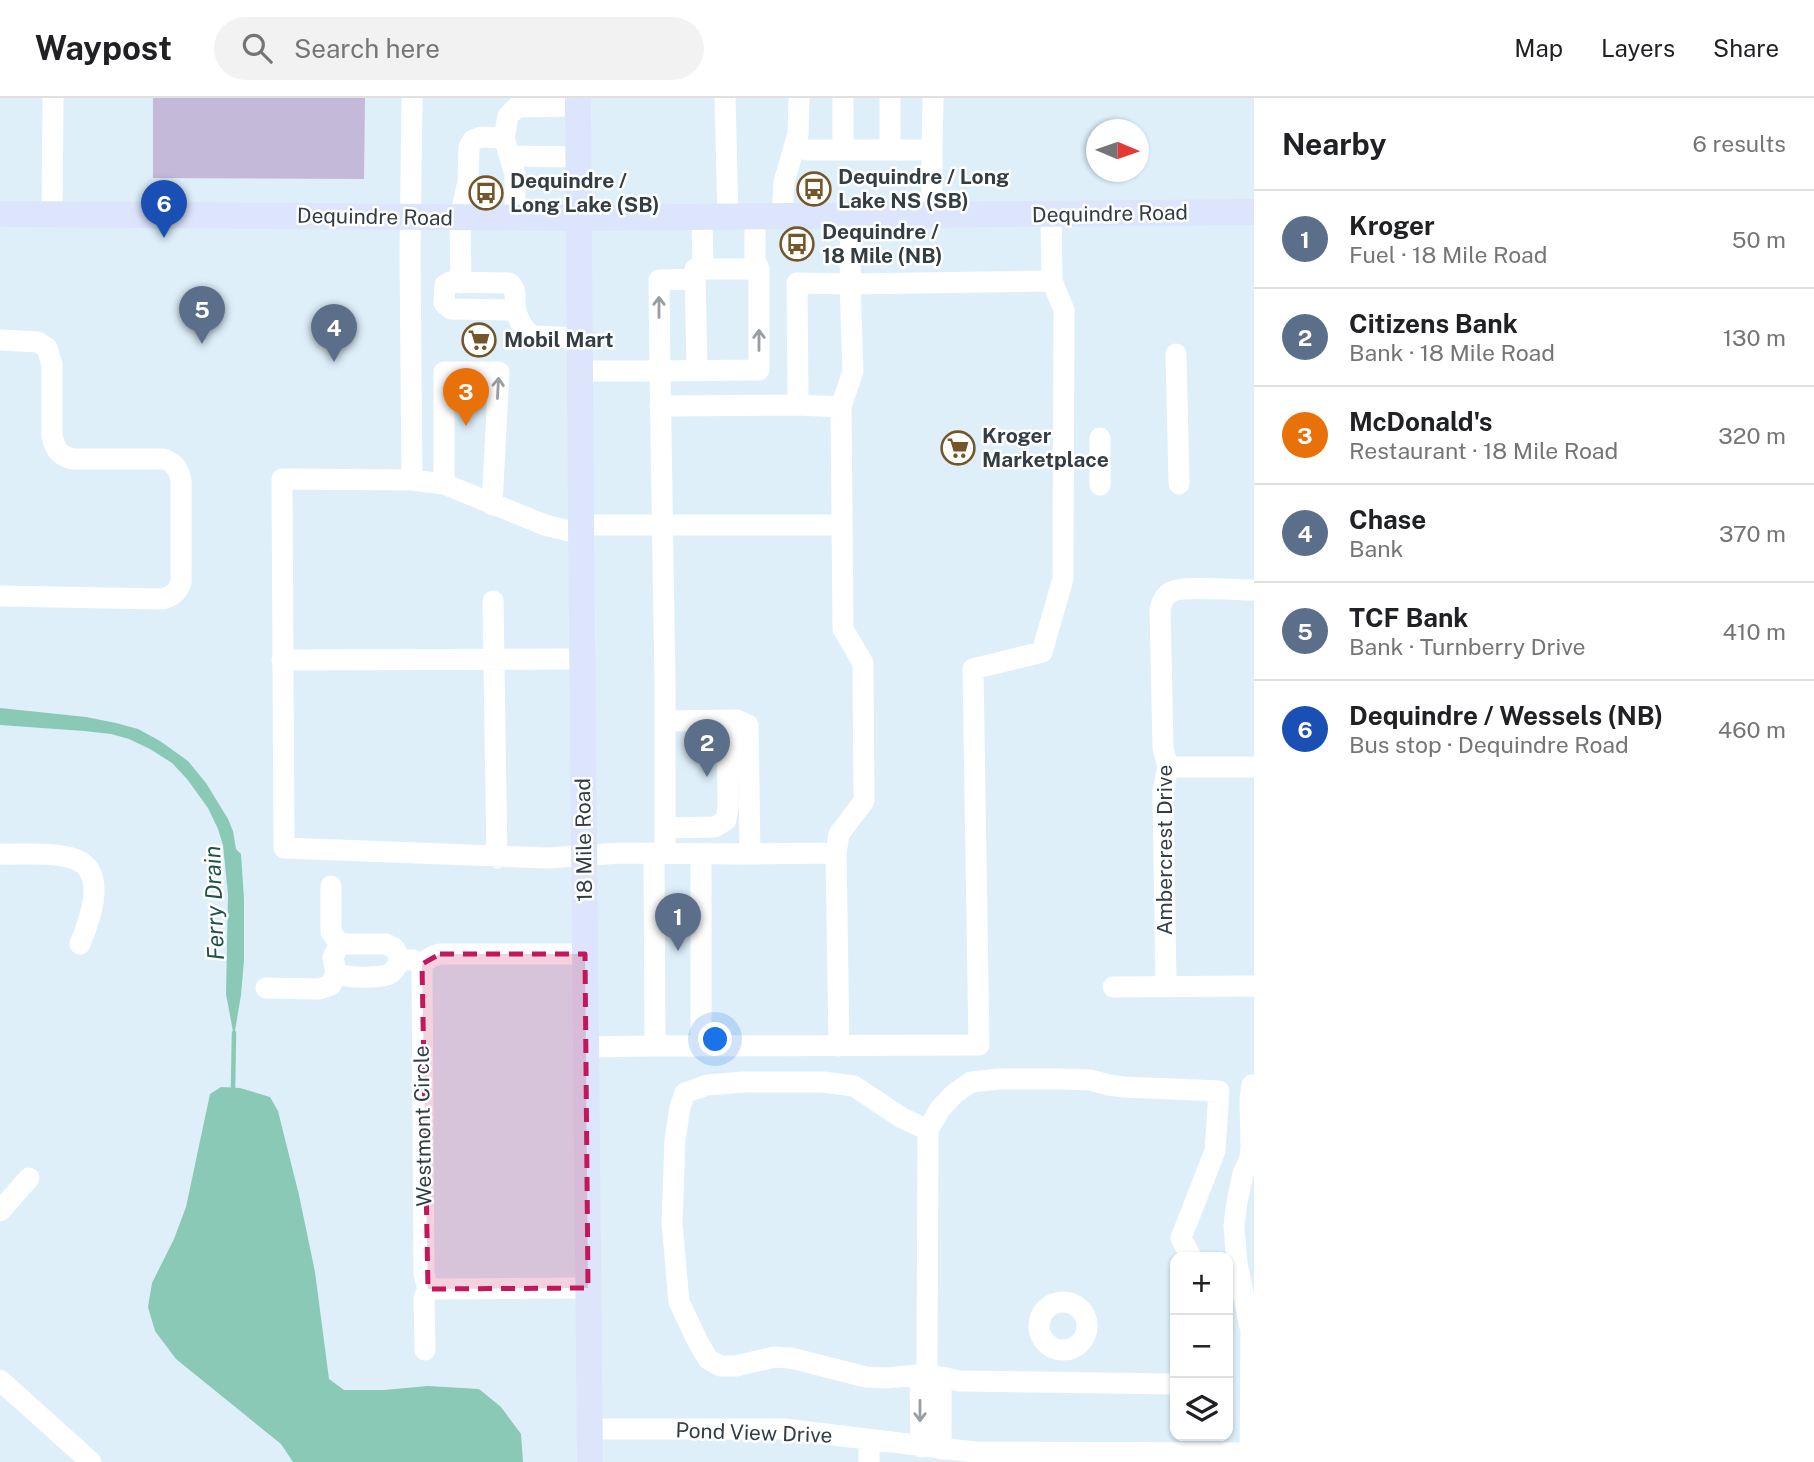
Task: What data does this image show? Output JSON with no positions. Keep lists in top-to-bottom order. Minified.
{"streets":{"main road":["Dequindre Road","18 Mile Road"],"street":["Ambercrest Drive","Westmont Circle","Pond View Drive"]},"crossings":[["Dequindre Road","18 Mile Road"],["18 Mile Road","Pond View Drive"]],"water":["Ferry Drain"],"places":{"bus stop":["Dequindre / Long Lake NS (SB)","Dequindre / Long Lake (SB)","Dequindre / 18 Mile (NB)"],"supermarket":["Mobil Mart","Kroger Marketplace"]},"north":"right","page":{"header":"Waypost","search":"Search here","nav":["Map","Layers","Share"],"heading":["Nearby","6 results"],"pins":["6","5","4","3","2","1"],"list":[{"mark":"1","name":"Kroger","note":"Fuel · 18 Mile Road","value":"50 m"},{"mark":"2","name":"Citizens Bank","note":"Bank · 18 Mile Road","value":"130 m"},{"mark":"3","name":"McDonald's","note":"Restaurant · 18 Mile Road","value":"320 m"},{"mark":"4","name":"Chase","note":"Bank","value":"370 m"},{"mark":"5","name":"TCF Bank","note":"Bank · Turnberry Drive","value":"410 m"},{"mark":"6","name":"Dequindre / Wessels (NB)","note":"Bus stop · Dequindre Road","value":"460 m"}],"map_buttons":["+","−"]}}
